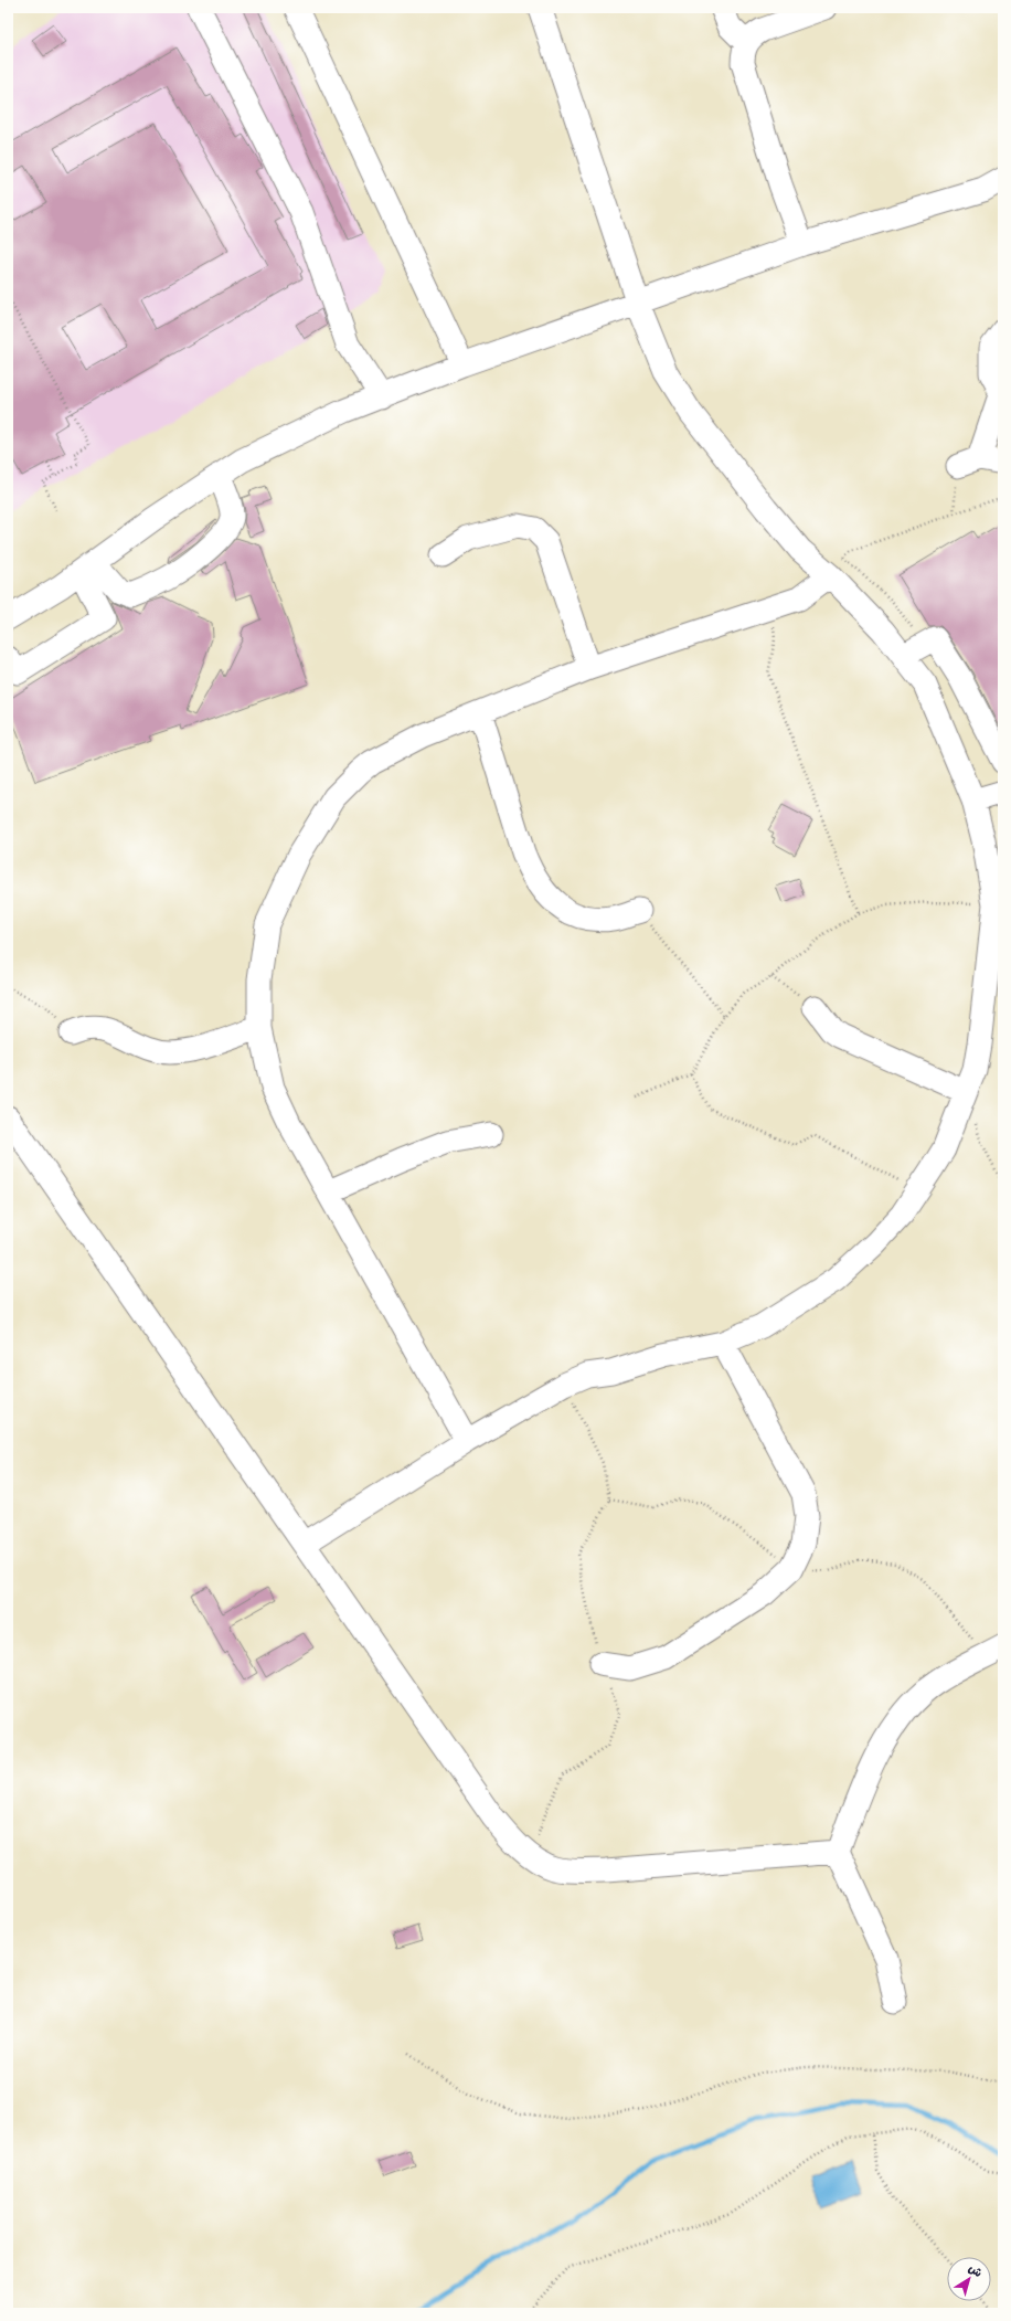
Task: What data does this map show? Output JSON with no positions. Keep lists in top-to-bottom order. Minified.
{"north":"top right"}
